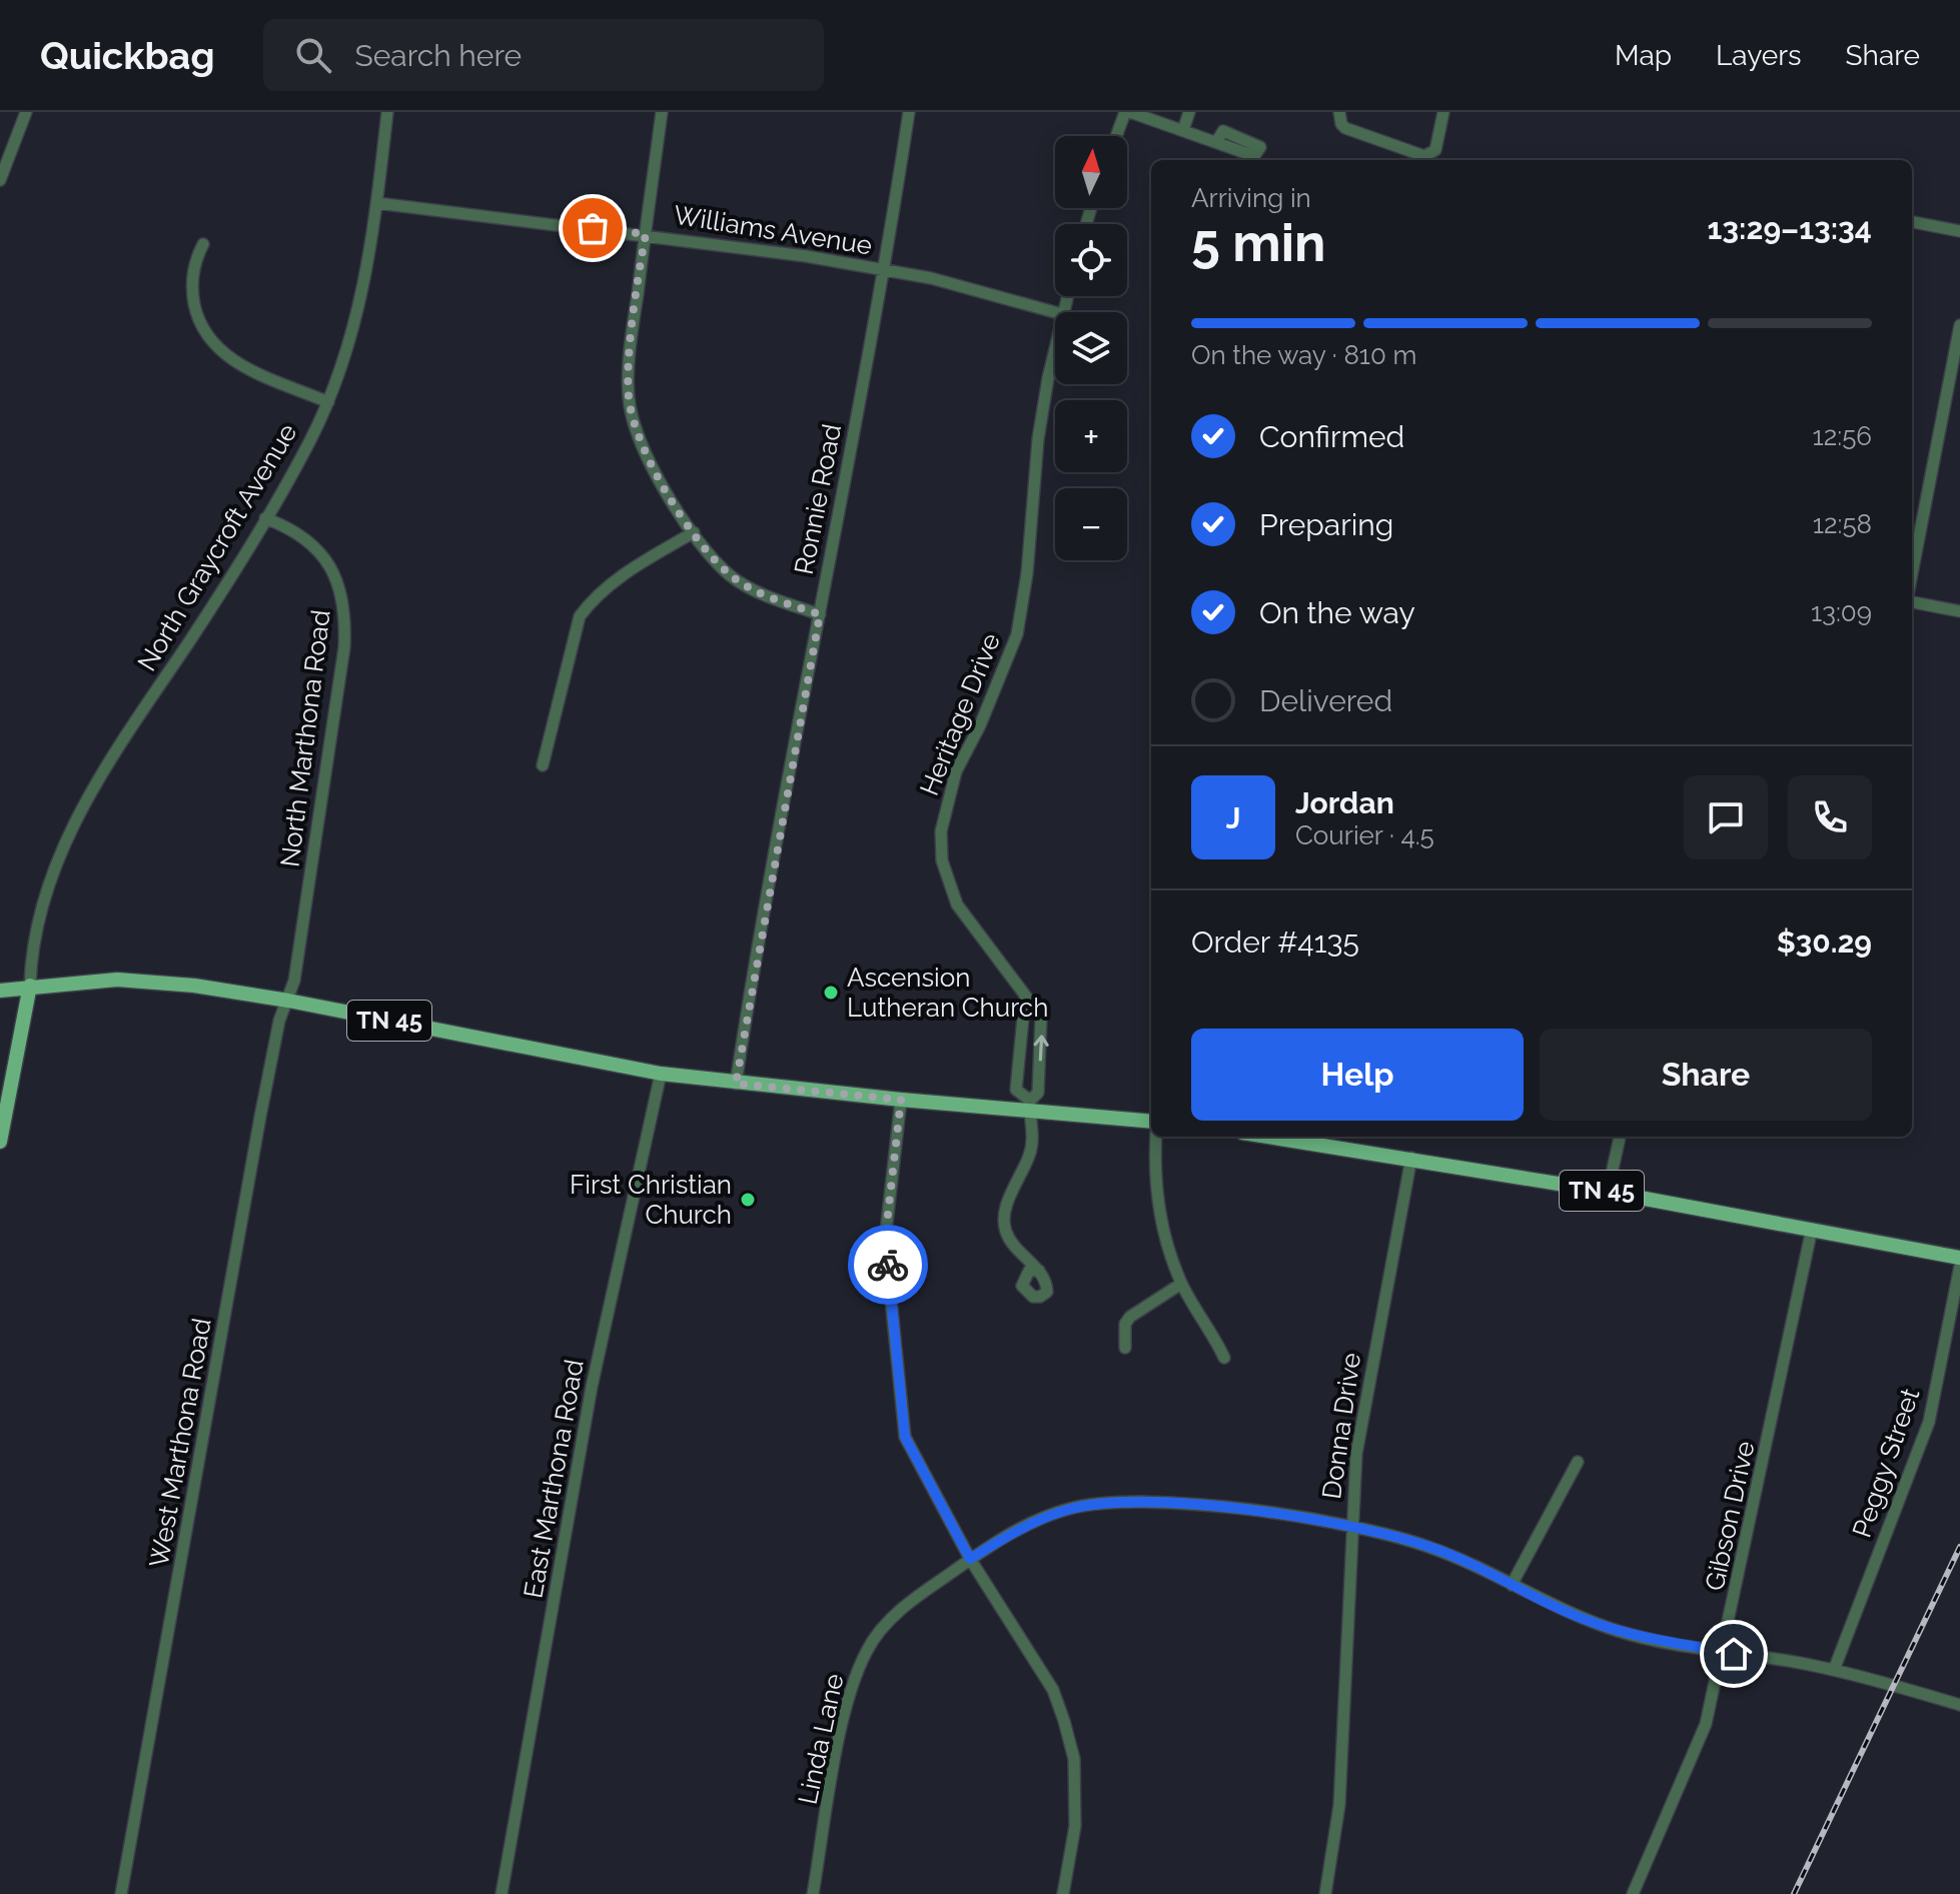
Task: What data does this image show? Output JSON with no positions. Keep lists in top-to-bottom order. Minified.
{"streets":{"main road":["TN 45"],"street":["Williams Avenue","Ronnie Road","North Graycroft Avenue","Heritage Drive","North Marthona Road","Donna Drive","West Marthona Road","Peggy Street","East Marthona Road","Gibson Drive","Linda Lane"]},"crossings":[["Williams Avenue","Ronnie Road"],["Williams Avenue","North Graycroft Avenue"],["Ronnie Road","TN 45"],["North Graycroft Avenue","North Marthona Road"],["North Graycroft Avenue","TN 45"],["Heritage Drive","TN 45"],["North Marthona Road","TN 45"],["North Marthona Road","West Marthona Road"],["TN 45","Donna Drive"],["TN 45","West Marthona Road"],["TN 45","East Marthona Road"],["TN 45","Gibson Drive"],["Donna Drive","Linda Lane"],["Peggy Street","Linda Lane"],["Gibson Drive","Linda Lane"]],"places":["Ascension Lutheran Church","First Christian Church"],"north":"top","page":{"header":"Quickbag","search":"Search here","nav":["Map","Layers","Share"],"map_buttons":["+","−"],"heading":["5 min","Arriving in","13:29–13:34"],"panel":["Jordan","Courier · 4.5","Order #4135","$30.29"],"bar":"On the way · 810 m","list":[["Confirmed","12:56"],["Preparing","12:58"],["On the way","13:09"],"Delivered"],"round":"J","buttons":["Help","Share"]}}
